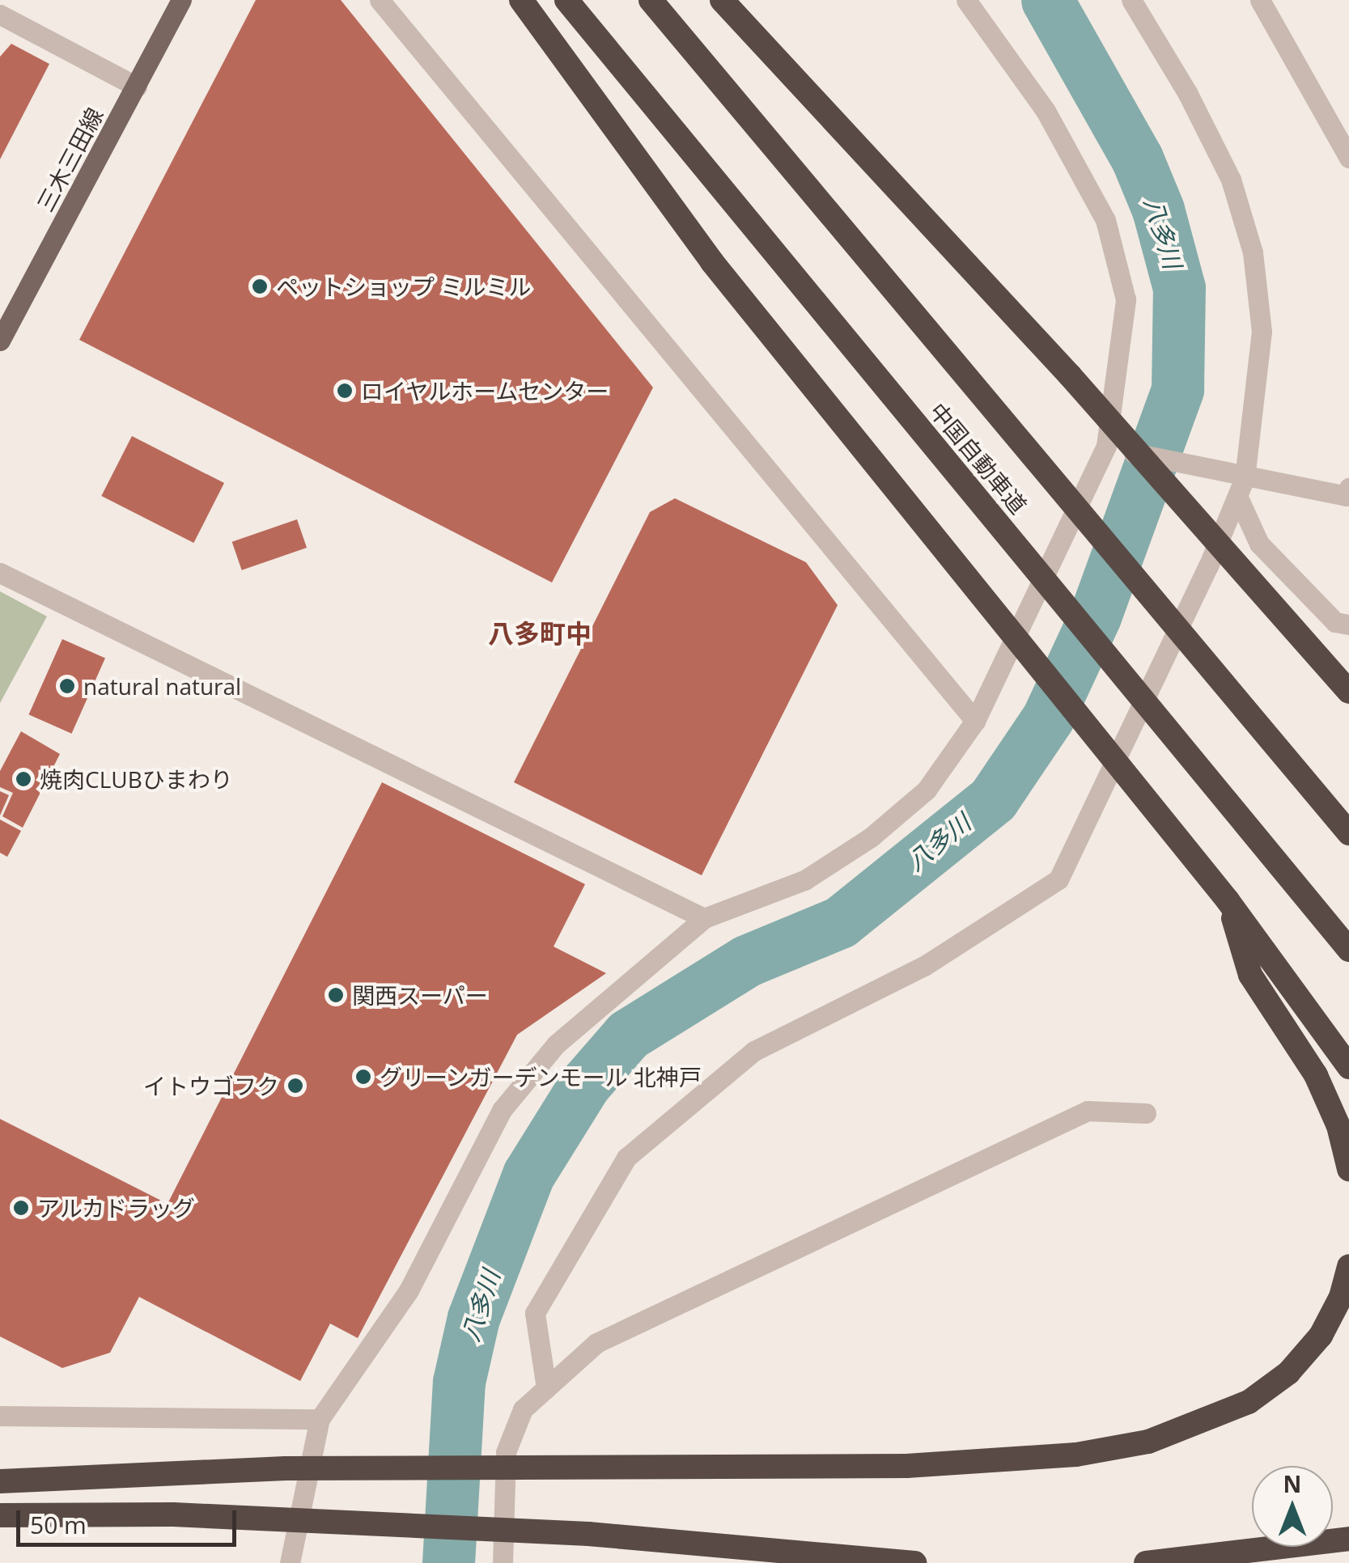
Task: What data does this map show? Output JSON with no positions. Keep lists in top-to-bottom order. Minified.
{"streets":{"highway":["中国自動車道"],"main road":["三木三田線"]},"districts":["八多町中"],"water":["八多川"],"places":["ペットショップ ミルミル","ロイヤルホームセンター","natural natural","焼肉CLUBひまわり","関西スーパー","グリーンガーデンモール 北神戸","イトウゴフク","アルカドラッグ"],"scale_bar":"50 m","north":"top"}
